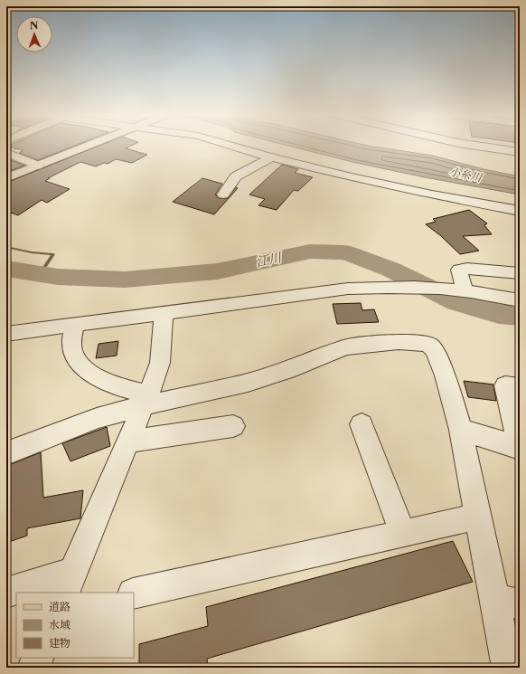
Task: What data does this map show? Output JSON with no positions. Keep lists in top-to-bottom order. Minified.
{"water":["小糸川","江川"],"legend":["道路","水域","建物"],"north":"top"}
